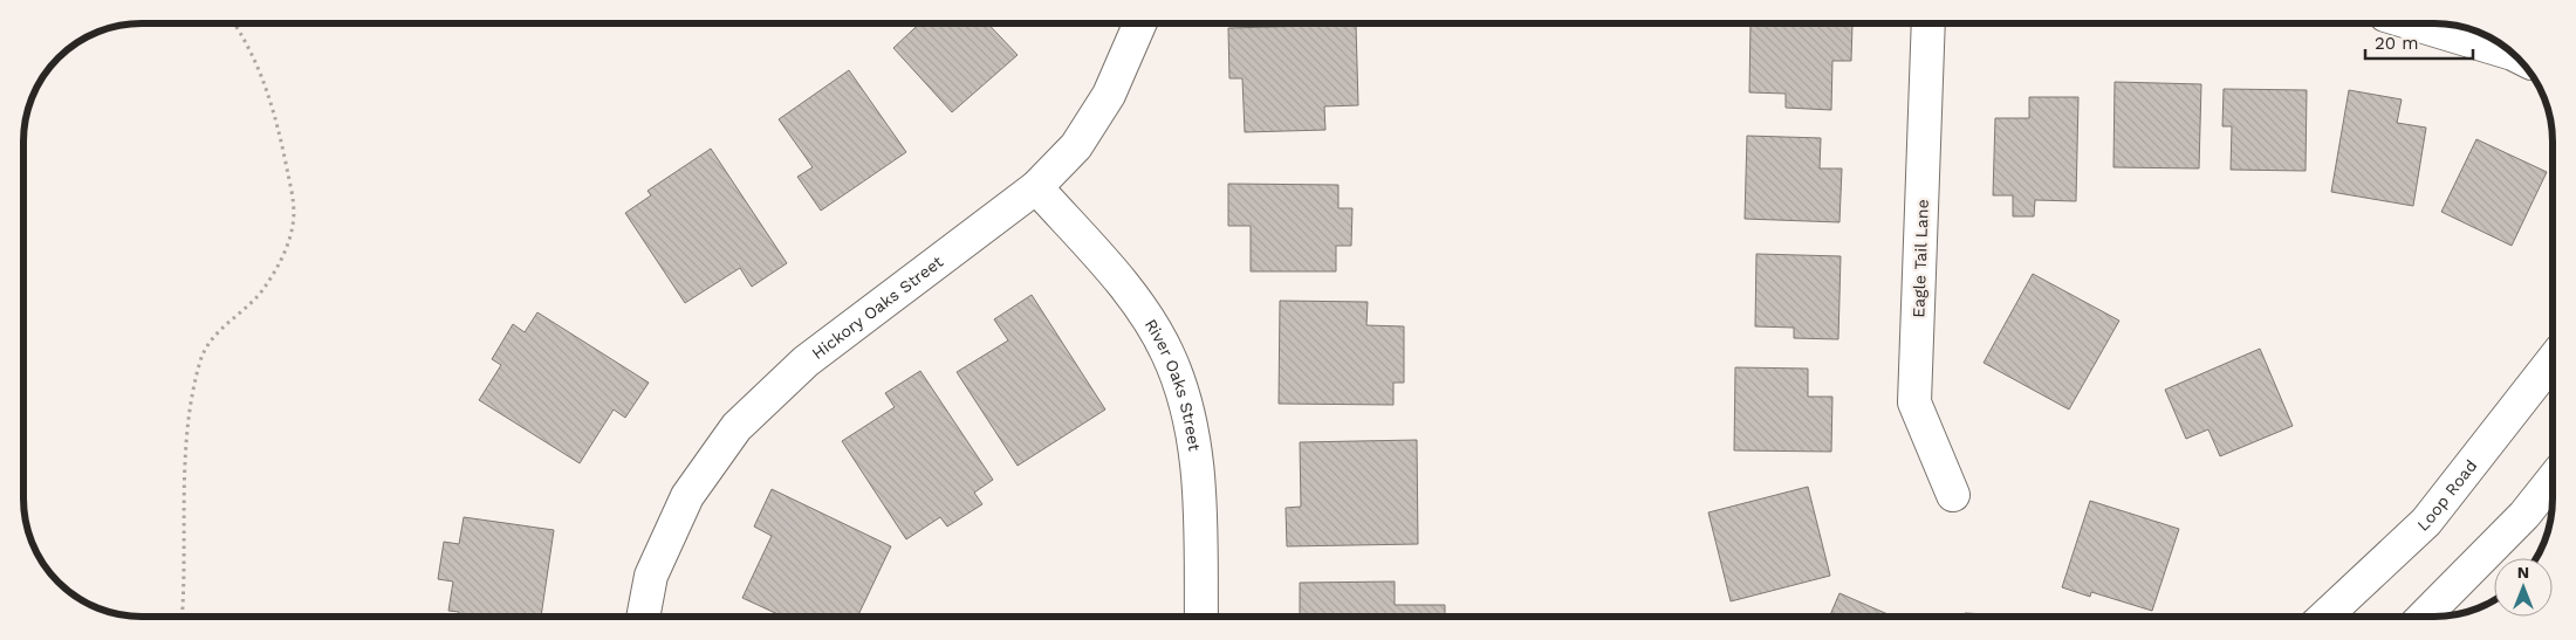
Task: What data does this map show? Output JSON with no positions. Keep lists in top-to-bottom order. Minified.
{"streets":{"street":["Eagle Tail Lane","Hickory Oaks Street","River Oaks Street","Loop Road"]},"crossings":[["Hickory Oaks Street","River Oaks Street"]],"scale_bar":"20 m","north":"top"}
